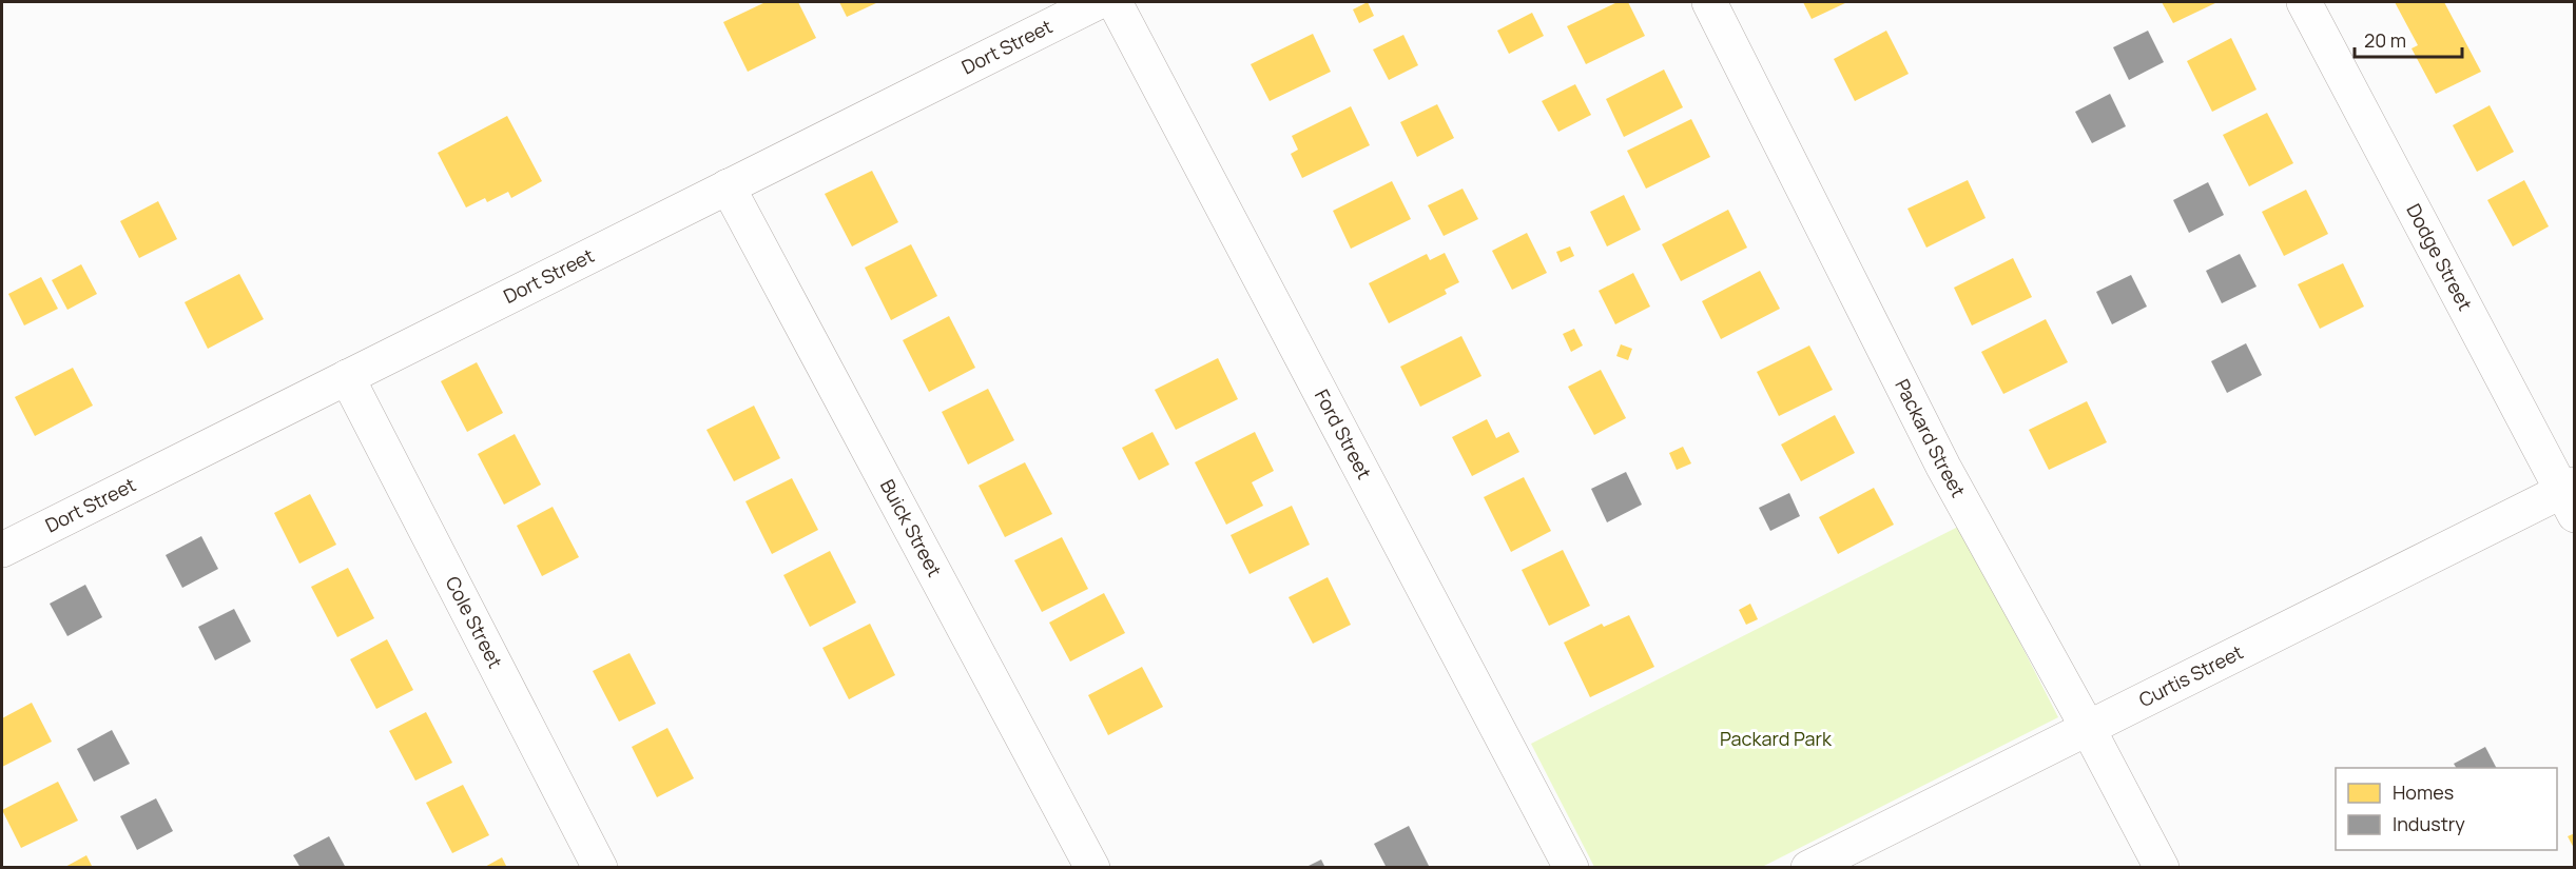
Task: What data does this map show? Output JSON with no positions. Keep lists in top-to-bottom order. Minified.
{"streets":{"street":["Dort Street","Dodge Street","Ford Street","Packard Street","Buick Street","Cole Street","Curtis Street"]},"crossings":[["Dort Street","Buick Street"],["Dort Street","Cole Street"],["Dodge Street","Curtis Street"],["Packard Street","Curtis Street"]],"parks":["Packard Park"],"legend":["Homes","Industry"],"scale_bar":"20 m"}
